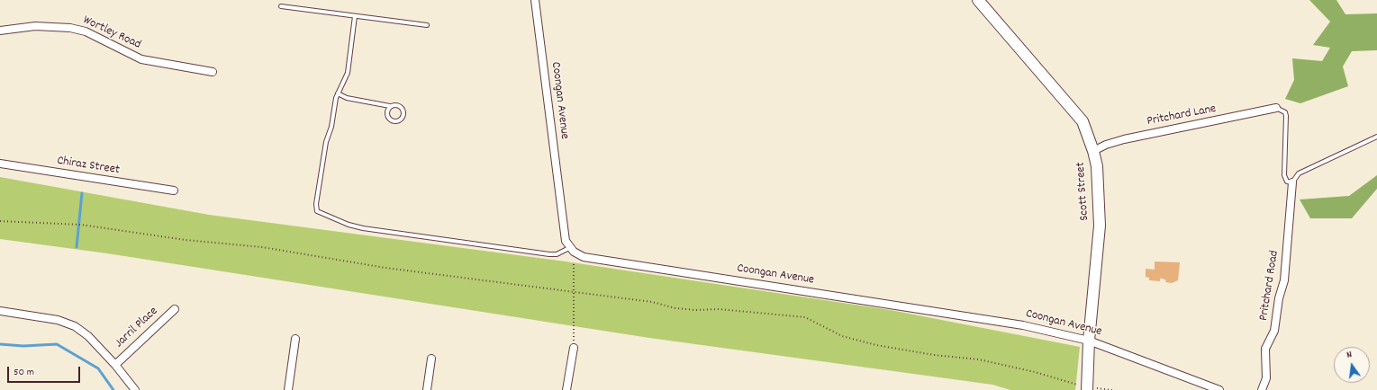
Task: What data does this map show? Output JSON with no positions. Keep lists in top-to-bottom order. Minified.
{"streets":{"main road":["Scott Street"],"street":["Wortley Road","Coongan Avenue","Pritchard Lane","Chiraz Street","Pritchard Road","Jarril Place"]},"crossings":[["Coongan Avenue","Scott Street"],["Pritchard Lane","Scott Street"]],"scale_bar":"50 m","north":"top"}
